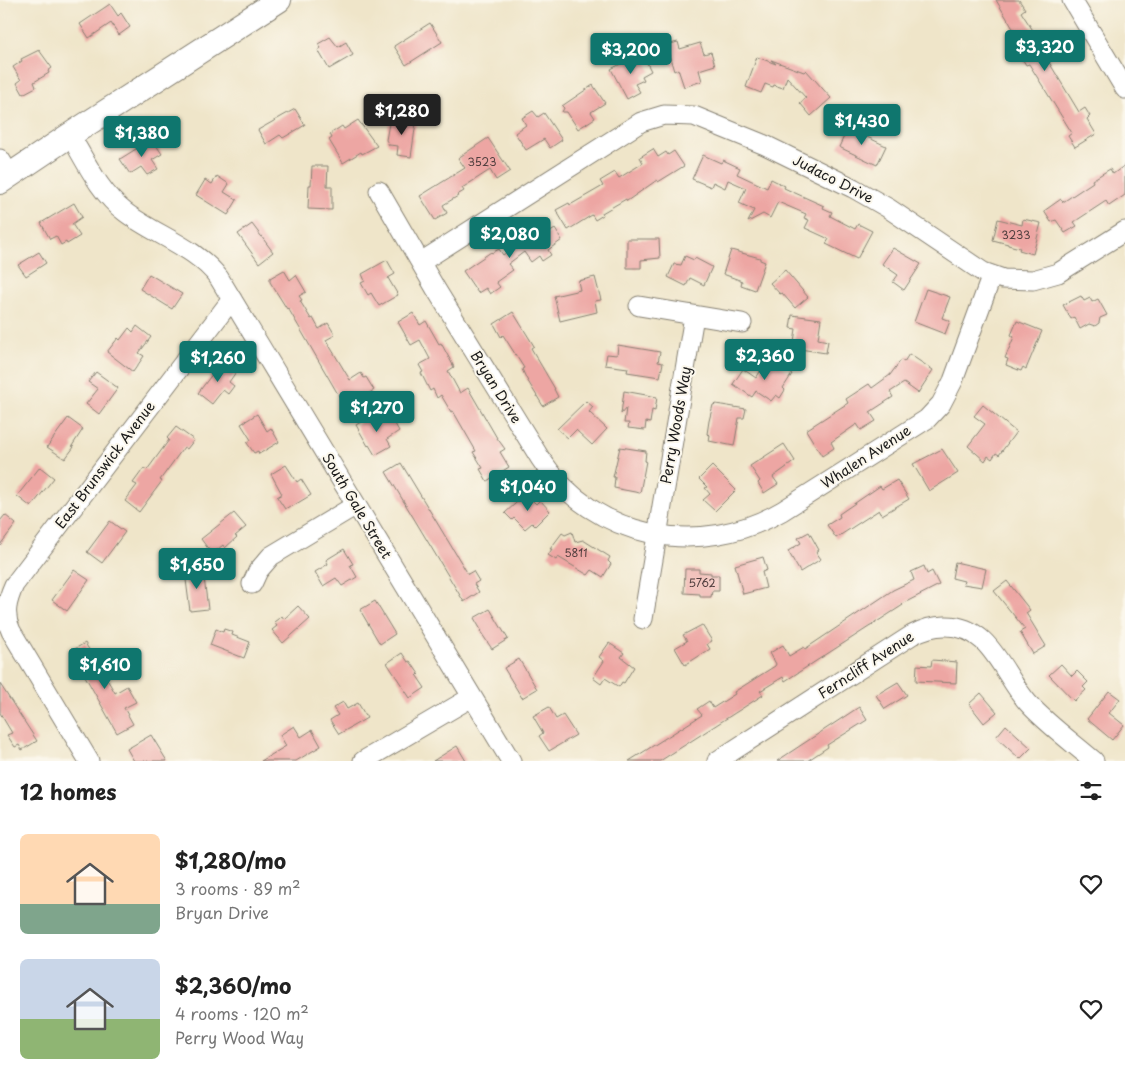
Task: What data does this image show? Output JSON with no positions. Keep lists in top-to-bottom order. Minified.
{"streets":{"street":["Judaco Drive","Bryan Drive","Perry Woods Way","Whalen Avenue","East Brunswick Avenue","South Gale Street","Ferncliff Avenue"]},"crossings":[["Judaco Drive","Bryan Drive"],["Judaco Drive","Whalen Avenue"],["Bryan Drive","Perry Woods Way"],["Bryan Drive","Whalen Avenue"],["Perry Woods Way","Whalen Avenue"],["East Brunswick Avenue","South Gale Street"]],"house_numbers":["3523","3233","5811","5762"],"page":{"price":["$3,320","$3,200","$1,280","$1,430","$1,380","$2,080","$2,360","$1,260","$1,270","$1,040","$1,650","$1,610"],"heading":"12 homes","list":[{"name":"$1,280/mo","note":"3 rooms · 89 m² · Bryan Drive"},{"name":"$2,360/mo","note":"4 rooms · 120 m² · Perry Wood Way"}]}}
